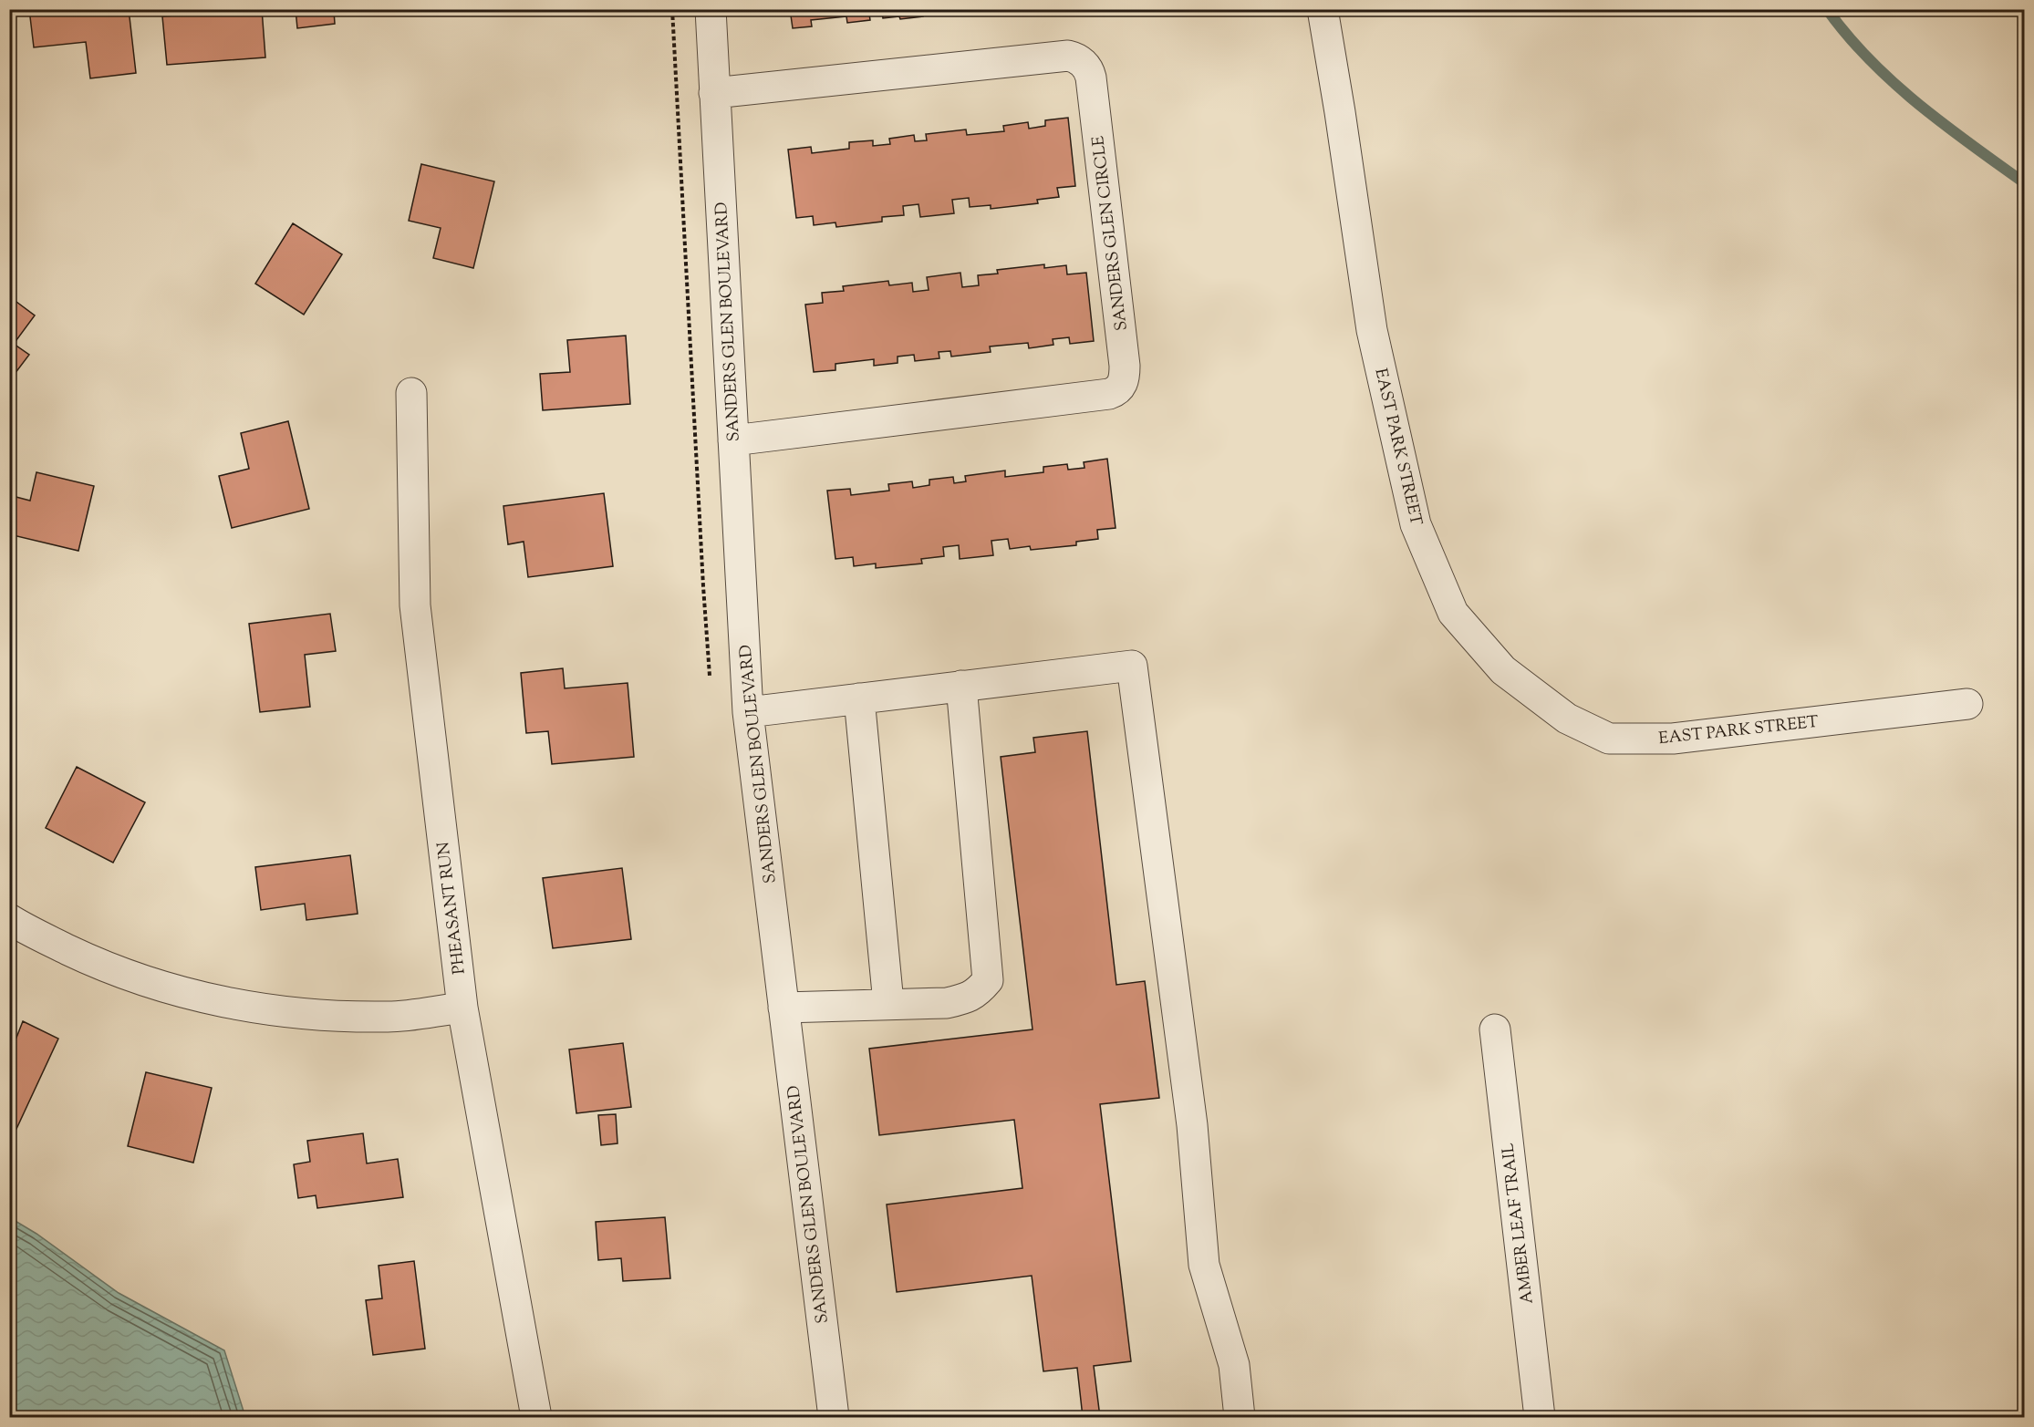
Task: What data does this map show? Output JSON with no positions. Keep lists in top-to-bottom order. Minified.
{"streets":{"street":["SANDERS GLEN CIRCLE","SANDERS GLEN BOULEVARD","EAST PARK STREET","PHEASANT RUN","AMBER LEAF TRAIL"]},"crossings":[["SANDERS GLEN CIRCLE","SANDERS GLEN BOULEVARD"]]}
